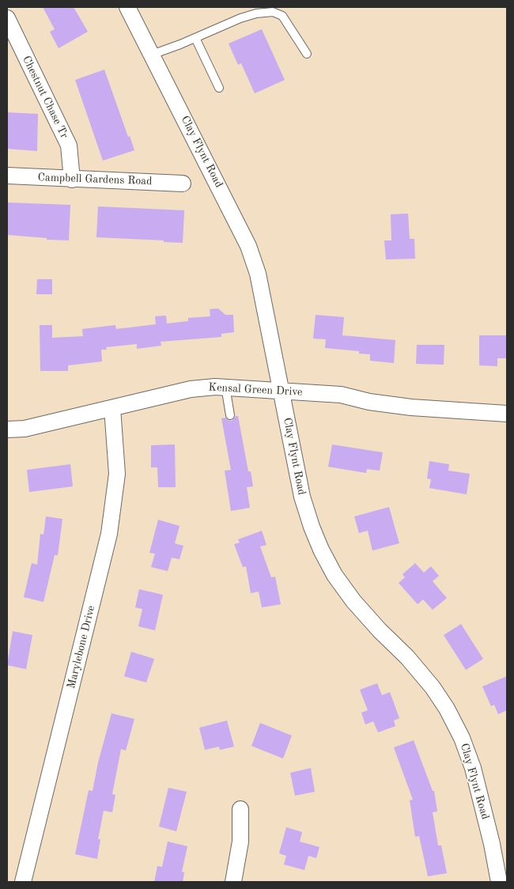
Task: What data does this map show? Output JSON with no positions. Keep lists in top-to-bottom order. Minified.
{"streets":{"street":["Chestnut Chase Tr","Clay Flynt Road","Campbell Gardens Road","Kensal Green Drive","Marylebone Drive"]},"crossings":[["Chestnut Chase Tr","Campbell Gardens Road"],["Clay Flynt Road","Kensal Green Drive"],["Kensal Green Drive","Marylebone Drive"]]}
